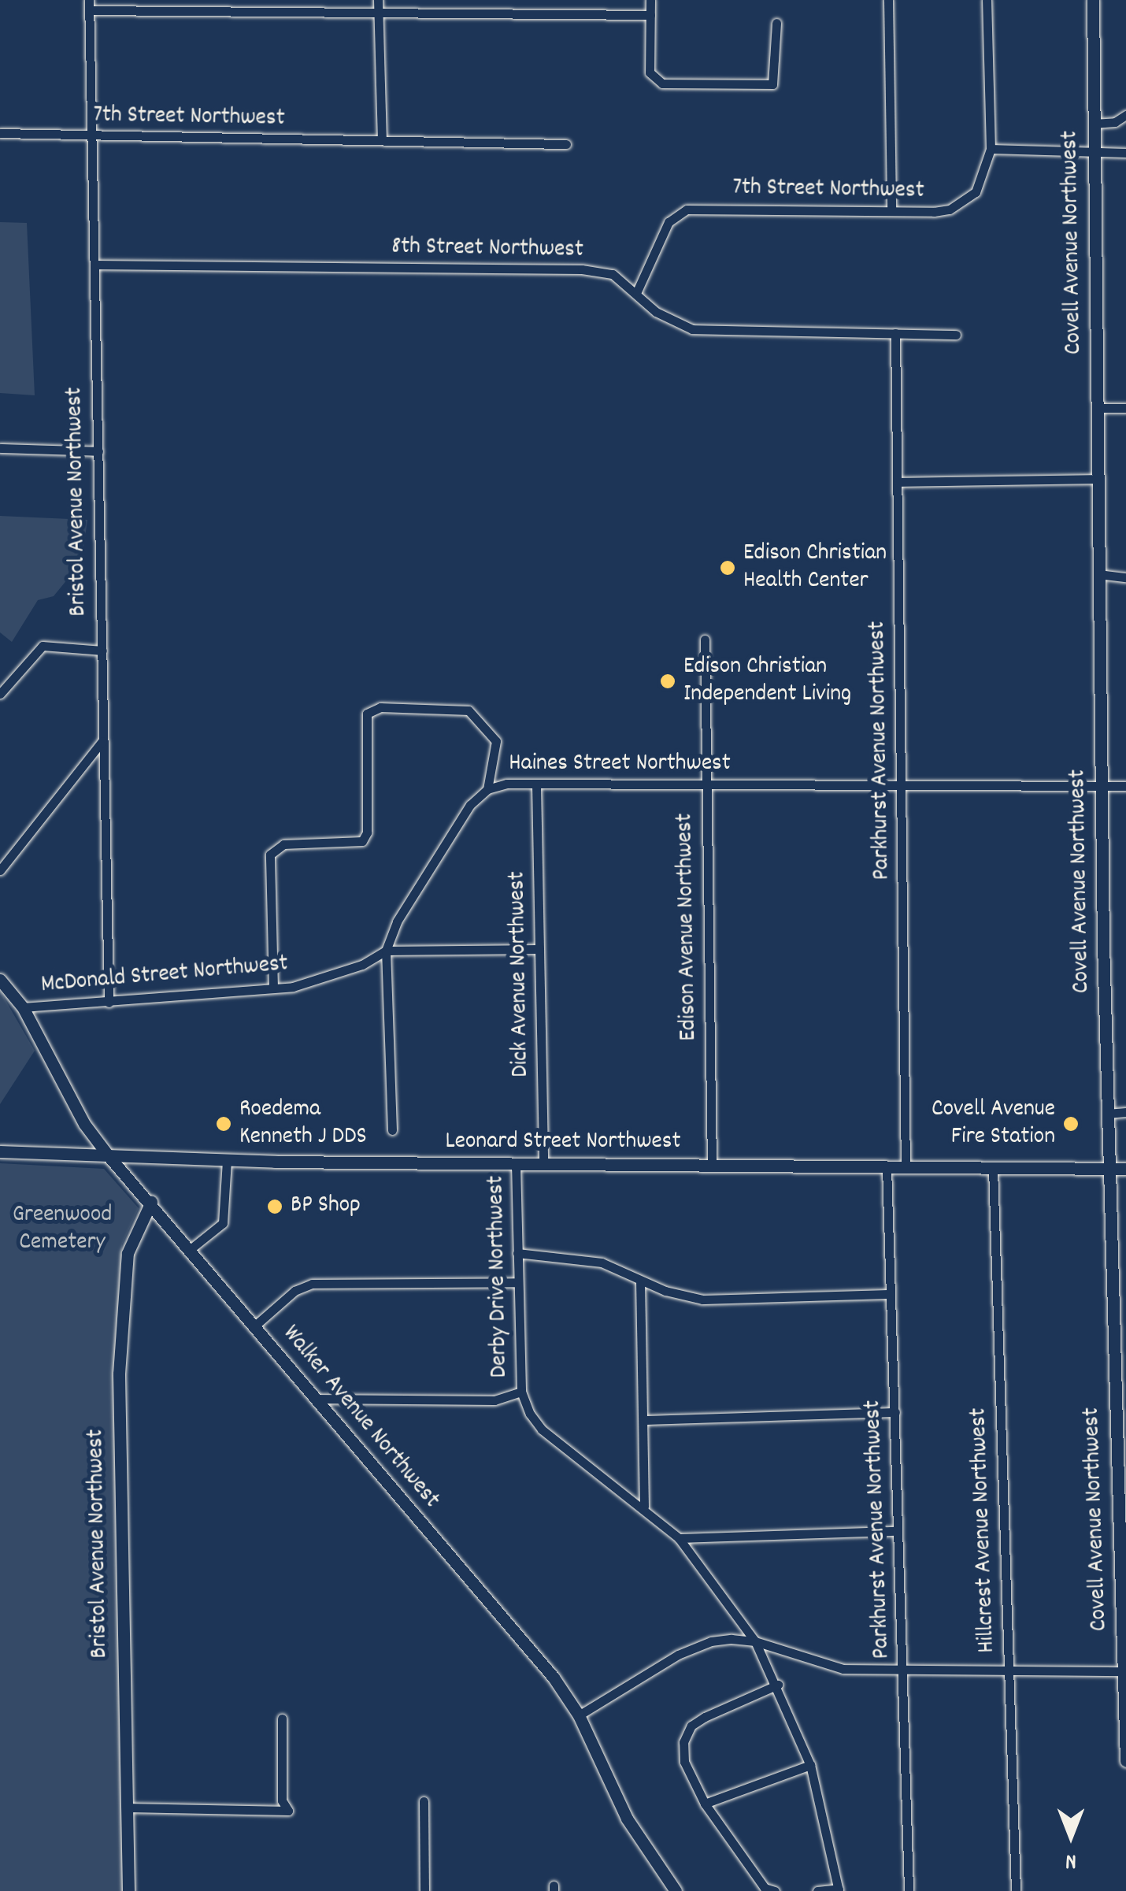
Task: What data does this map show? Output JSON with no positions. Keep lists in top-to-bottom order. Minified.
{"streets":{"street":["7th Street Northwest","Covell Avenue Northwest","8th Street Northwest","Bristol Avenue Northwest","Parkhurst Avenue Northwest","Haines Street Northwest","Edison Avenue Northwest","Dick Avenue Northwest","McDonald Street Northwest","Leonard Street Northwest","Derby Drive Northwest","Walker Avenue Northwest","Hillcrest Avenue Northwest"]},"crossings":[["7th Street Northwest","8th Street Northwest"],["7th Street Northwest","Bristol Avenue Northwest"],["Covell Avenue Northwest","Haines Street Northwest"],["Covell Avenue Northwest","Leonard Street Northwest"],["8th Street Northwest","Bristol Avenue Northwest"],["8th Street Northwest","Parkhurst Avenue Northwest"],["Bristol Avenue Northwest","McDonald Street Northwest"],["Bristol Avenue Northwest","Walker Avenue Northwest"],["Parkhurst Avenue Northwest","Haines Street Northwest"],["Parkhurst Avenue Northwest","Leonard Street Northwest"],["Haines Street Northwest","Edison Avenue Northwest"],["Haines Street Northwest","Dick Avenue Northwest"],["Haines Street Northwest","McDonald Street Northwest"],["Edison Avenue Northwest","Leonard Street Northwest"],["Dick Avenue Northwest","McDonald Street Northwest"],["Dick Avenue Northwest","Leonard Street Northwest"],["McDonald Street Northwest","Walker Avenue Northwest"],["Leonard Street Northwest","Derby Drive Northwest"],["Leonard Street Northwest","Walker Avenue Northwest"],["Leonard Street Northwest","Hillcrest Avenue Northwest"]],"parks":["Greenwood Cemetery"],"places":["Edison Christian Health Center","Edison Christian Independent Living","Roedema Kenneth J DDS","Covell Avenue Fire Station","BP Shop"],"north":"bottom"}
